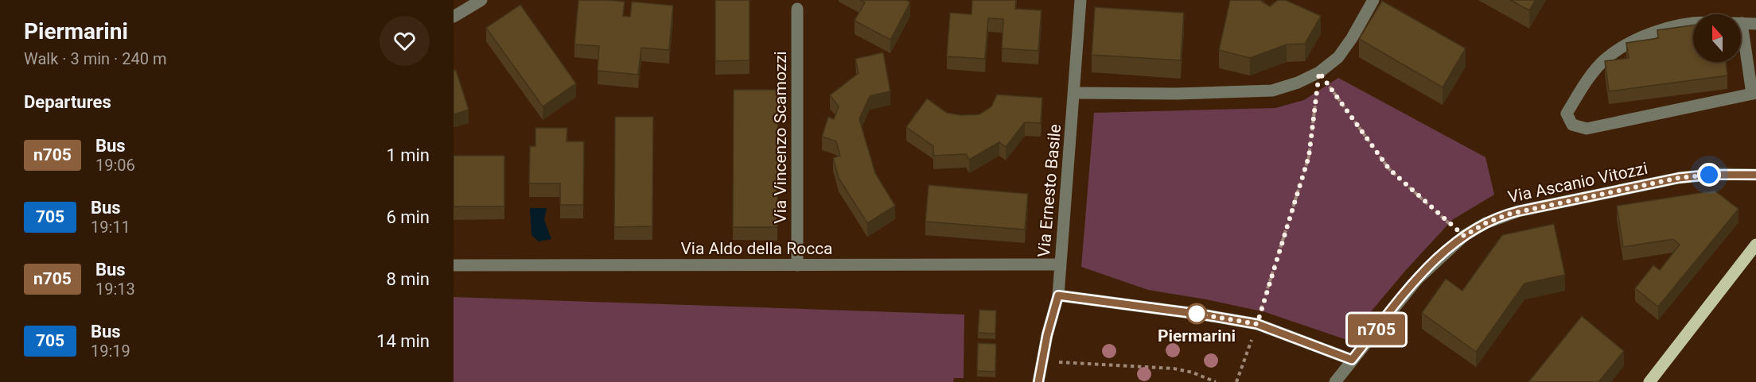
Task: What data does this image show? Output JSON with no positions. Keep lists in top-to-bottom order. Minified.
{"streets":{"street":["Via Vincenzo Scamozzi","Via Ascanio Vitozzi","Via Ernesto Basile","Via Aldo della Rocca"]},"crossings":[["Via Vincenzo Scamozzi","Via Aldo della Rocca"],["Via Ernesto Basile","Via Aldo della Rocca"]],"places":["Piermarini"],"lines":["bus line n705"],"north":"top","page":{"heading":[["Piermarini","Walk · 3 min · 240 m"],"Departures"],"on_map":"n705","list":[{"mark":"n705","name":"Bus","note":"19:06","value":"1 min"},{"mark":"705","name":"Bus","note":"19:11","value":"6 min"},{"mark":"n705","name":"Bus","note":"19:13","value":"8 min"},{"mark":"705","name":"Bus","note":"19:19","value":"14 min"}]}}
